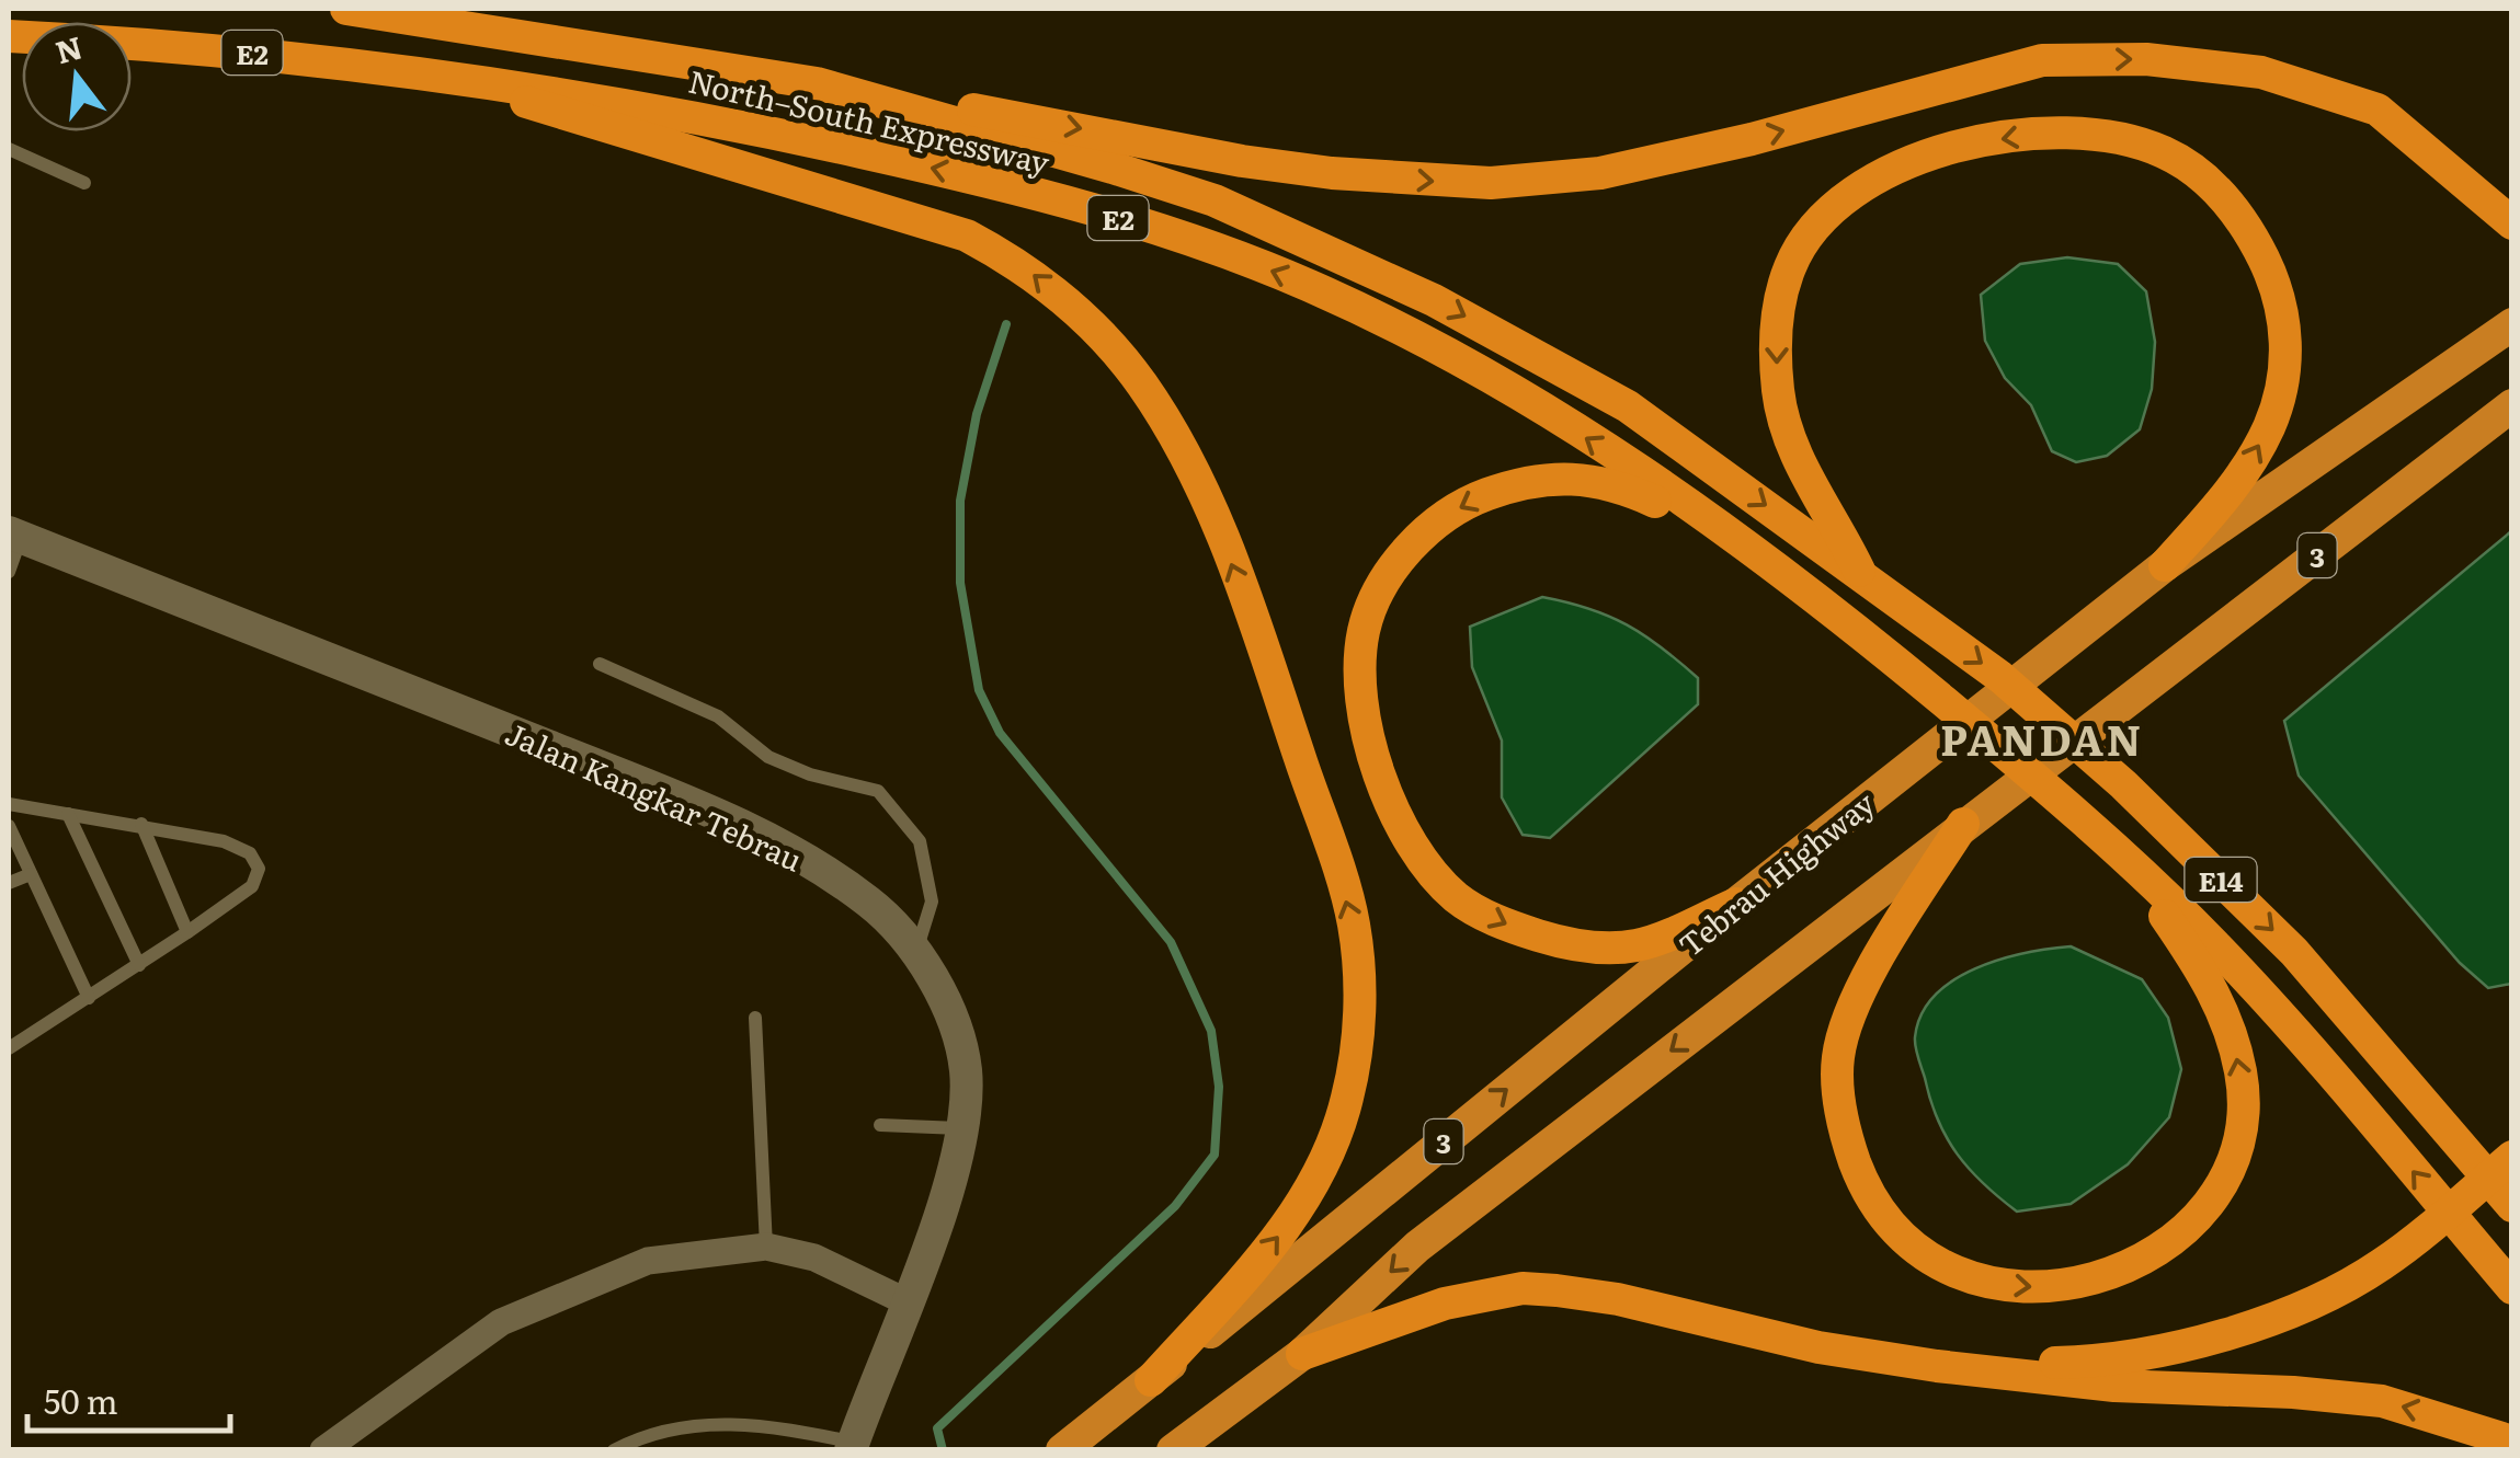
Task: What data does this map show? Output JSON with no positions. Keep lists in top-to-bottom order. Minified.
{"streets":{"highway":["E2","North–South Expressway","3","Tebrau Highway","E14"],"street":["Jalan Kangkar Tebrau"]},"crossings":[["North–South Expressway","E14"]],"districts":["PANDAN"],"scale_bar":"50 m","north":"top"}
